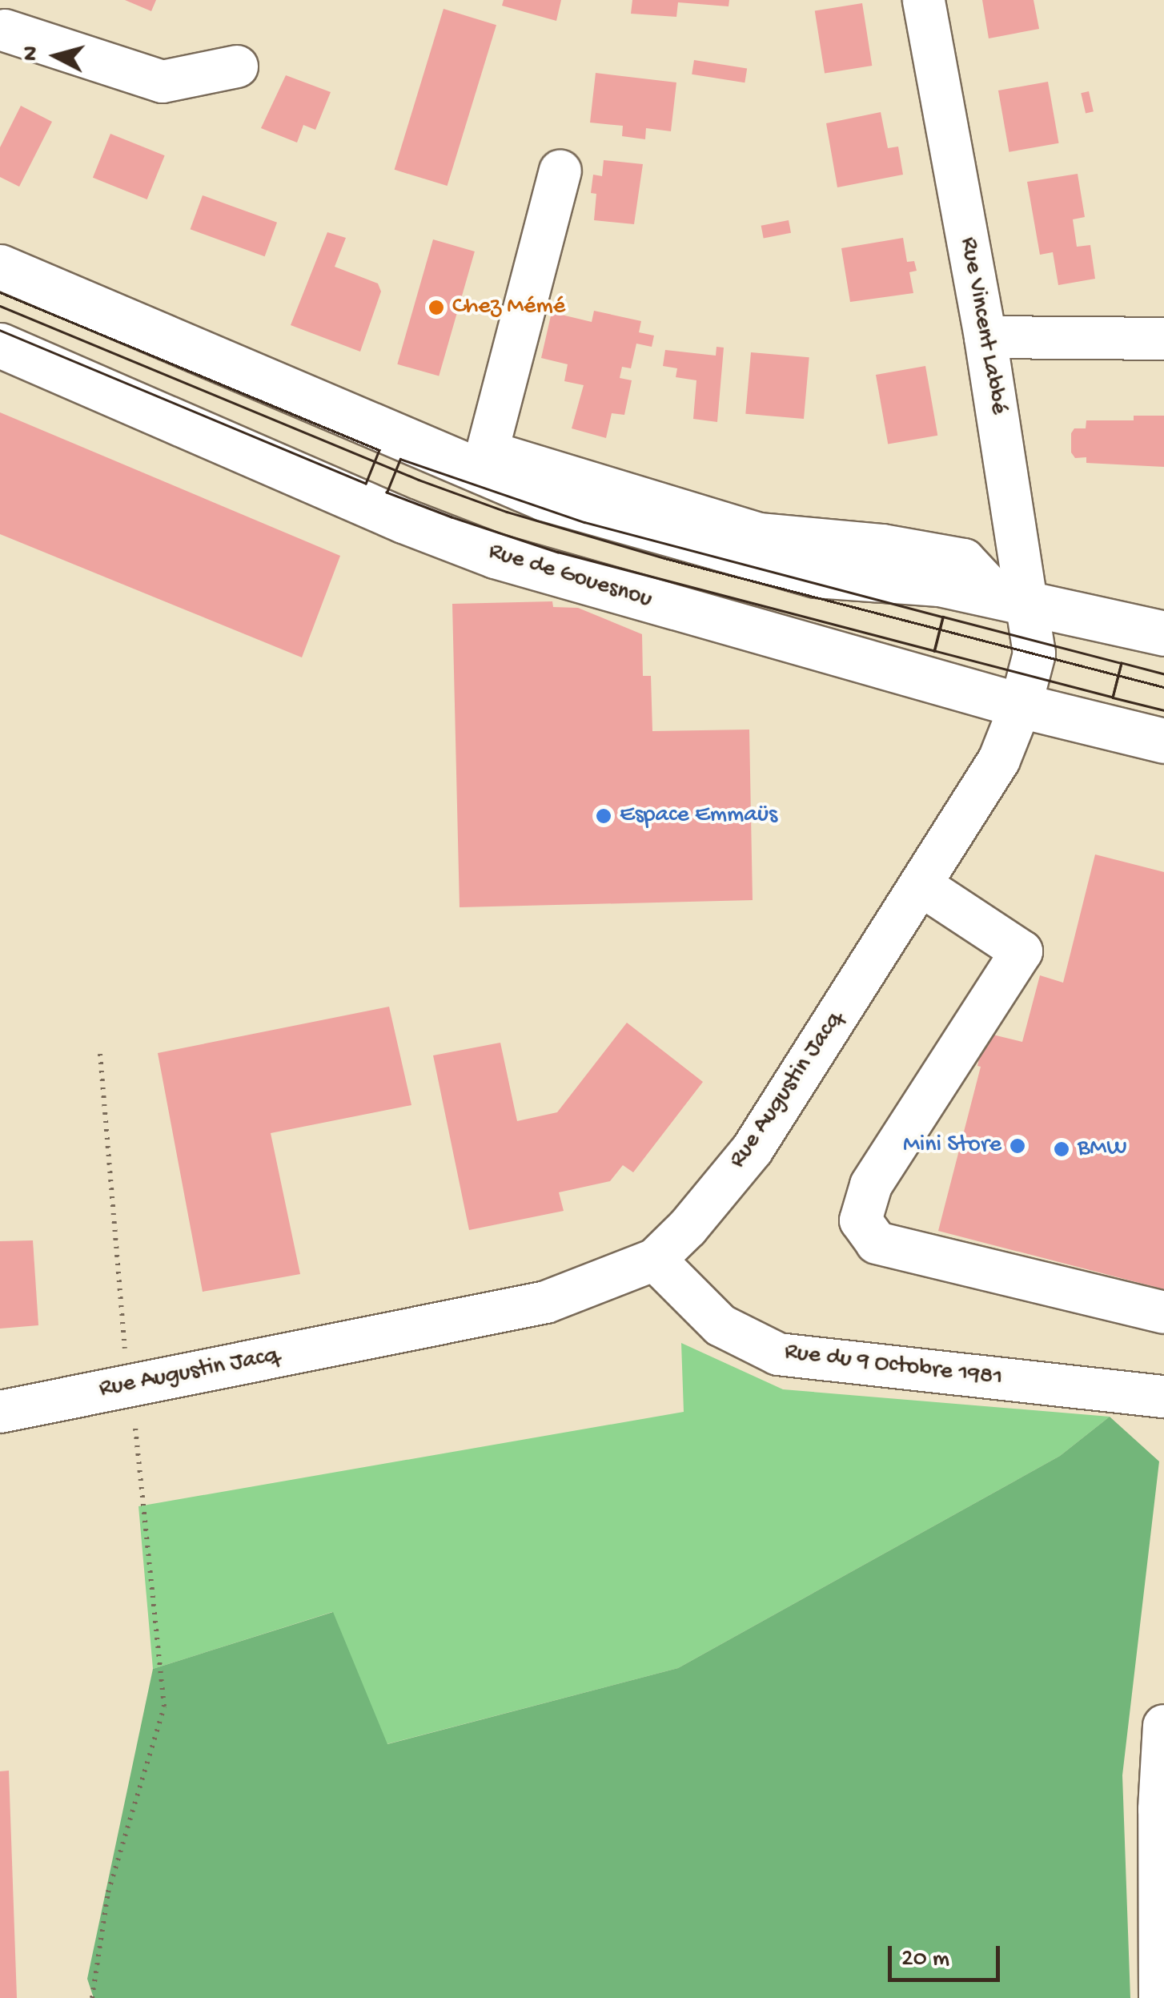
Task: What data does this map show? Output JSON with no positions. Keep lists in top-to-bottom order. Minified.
{"streets":{"main road":["Rue de Gouesnou"],"street":["Rue Vincent Labbé","Rue Augustin Jacq","Rue du 9 Octobre 1981"]},"crossings":[["Rue Vincent Labbé","Rue Augustin Jacq"],["Rue de Gouesnou","Rue Augustin Jacq"],["Rue Augustin Jacq","Rue du 9 Octobre 1981"]],"places":["Chez Mémé","Espace Emmaüs","Mini Store","BMW"],"scale_bar":"20 m","north":"left"}
